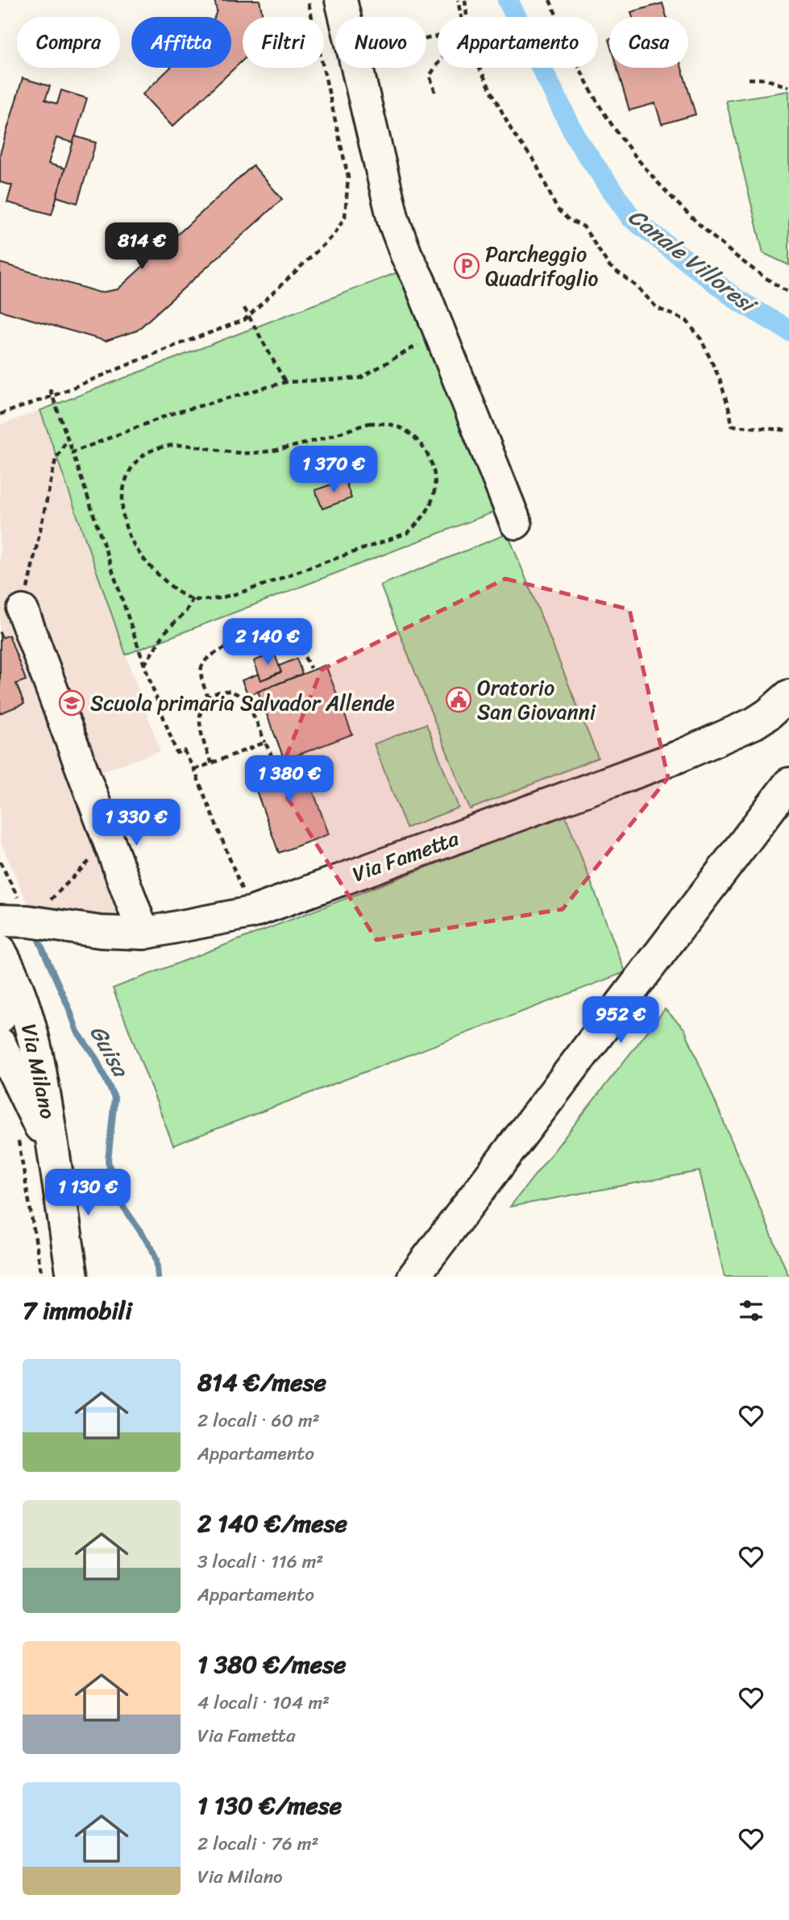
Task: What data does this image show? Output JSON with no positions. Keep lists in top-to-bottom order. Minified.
{"streets":{"street":["Via Fametta","Via Milano"]},"water":["Canale Villoresi","Guisa"],"places":{"parking":["Parcheggio Quadrifoglio"],"public building":["Oratorio San Giovanni"],"school or university":["Scuola primaria Salvador Allende"]},"page":{"chip":["Compra","Affitta","Filtri","Nuovo","Appartamento","Casa"],"price":["814 €","1 370 €","2 140 €","1 380 €","1 330 €","952 €","1 130 €"],"heading":"7 immobili","list":[{"name":"814 €/mese","note":"2 locali · 60 m² · Appartamento"},{"name":"2 140 €/mese","note":"3 locali · 116 m² · Appartamento"},{"name":"1 380 €/mese","note":"4 locali · 104 m² · Via Fametta"},{"name":"1 130 €/mese","note":"2 locali · 76 m² · Via Milano"}]}}
